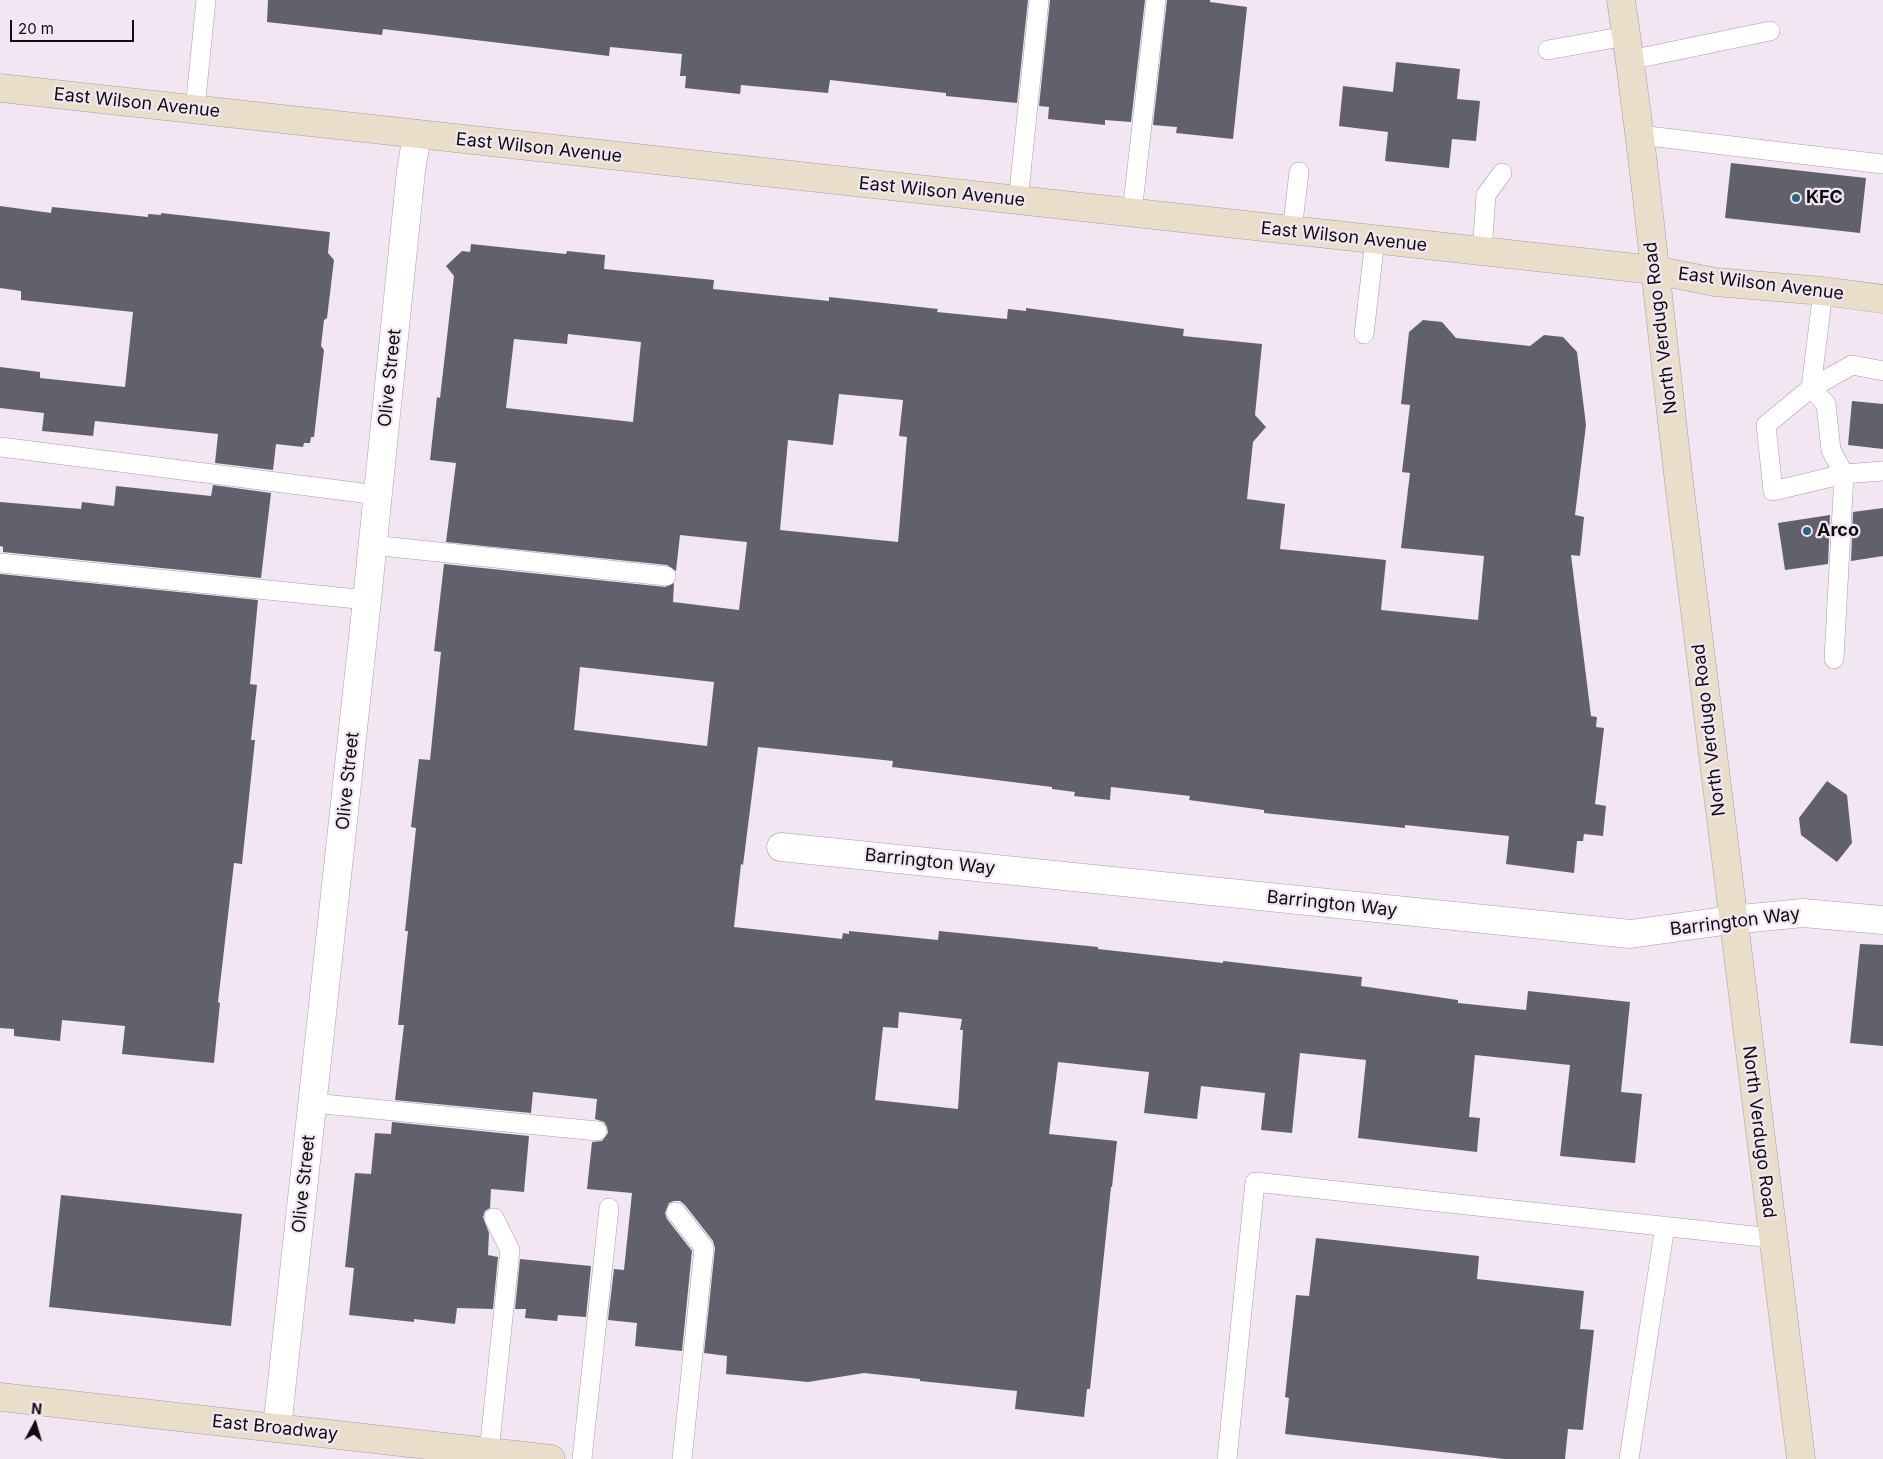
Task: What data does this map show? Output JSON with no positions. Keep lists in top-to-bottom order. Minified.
{"streets":{"main road":["East Wilson Avenue","North Verdugo Road","East Broadway"],"street":["Olive Street","Barrington Way"]},"crossings":[["East Wilson Avenue","North Verdugo Road"],["East Wilson Avenue","Olive Street"],["North Verdugo Road","Barrington Way"],["Olive Street","East Broadway"]],"places":["KFC","Arco"],"scale_bar":"20 m","north":"top"}
